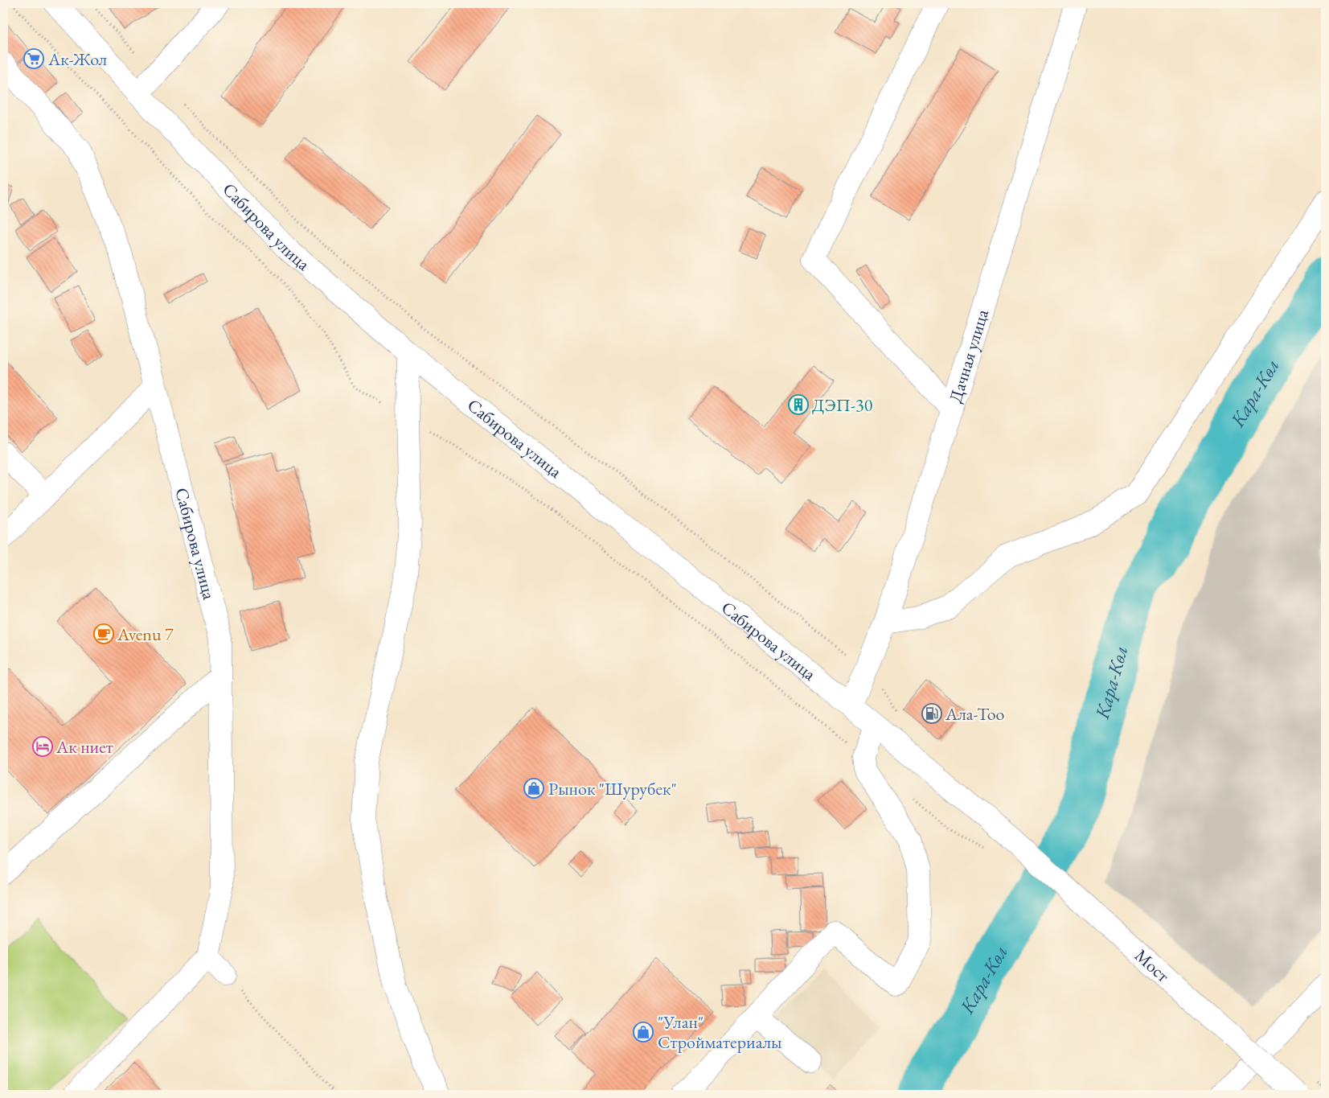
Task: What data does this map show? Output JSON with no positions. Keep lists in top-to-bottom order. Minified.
{"streets":{"main road":["Сабирова улица","Дачная улица","Мост"]},"crossings":[["Сабирова улица","Дачная улица"],["Сабирова улица","Мост"]],"water":["Кара-Көл"],"places":{"supermarket":["Ак-Жол"],"building":["ДЭП-30"],"cafe":["Avenu 7"],"fuel station":["Ала-Тоо"],"hotel":["Ак ниет"],"shop":["Рынок \"Шурубек\"","\"Улан\" Стройматериалы"]}}
